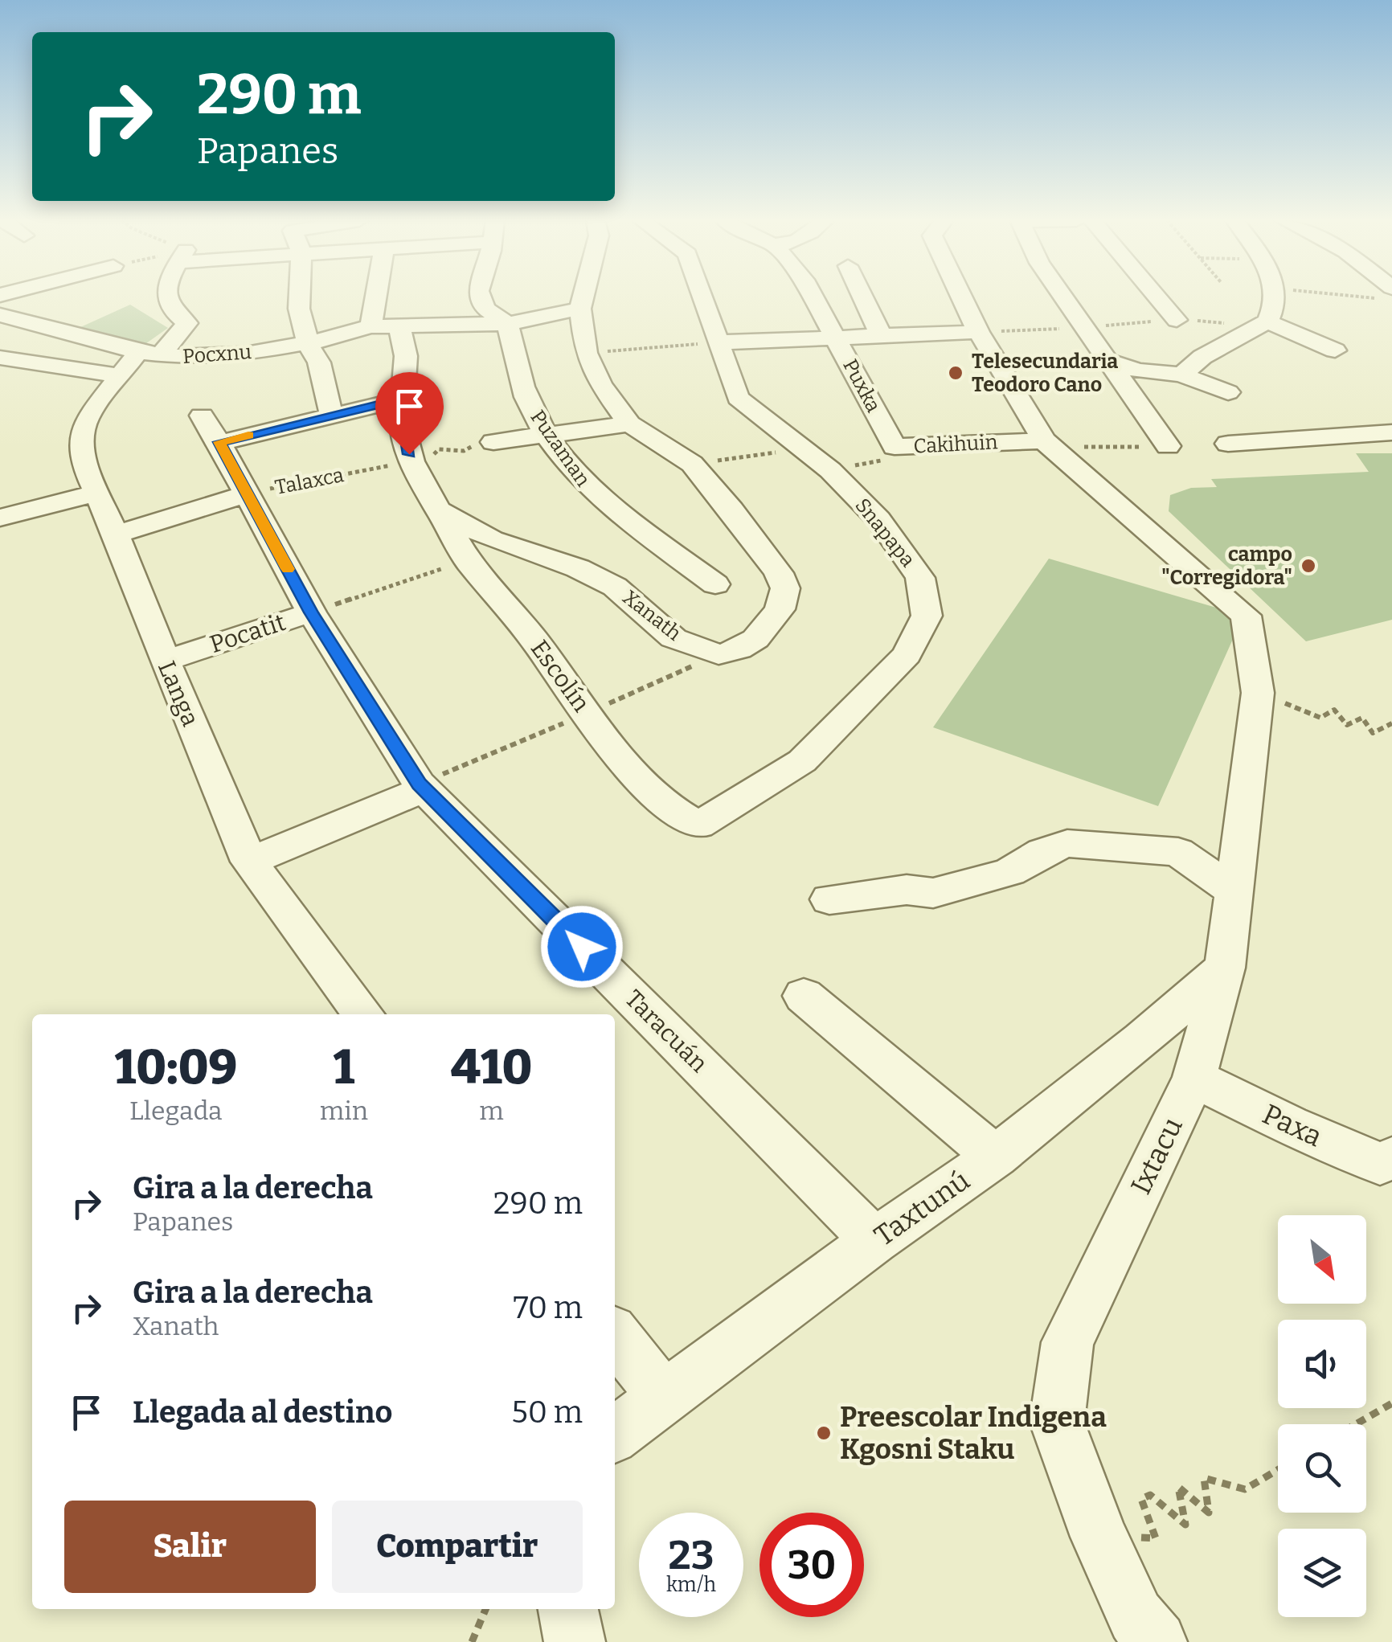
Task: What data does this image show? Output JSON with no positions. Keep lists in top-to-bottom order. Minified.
{"streets":{"street":["Pocxnu","Puxka","Cakihuin","Puzaman","Talaxca","Snapapa","Xanath","Pocatit","Escolín","Langa","Taracuán","Paxa","Ixtacu","Taxtunú"]},"crossings":[["Pocxnu","Puzaman"],["Pocxnu","Xanath"],["Pocxnu","Langa"],["Puxka","Cakihuin"],["Cakihuin","Snapapa"],["Cakihuin","Ixtacu"],["Talaxca","Xanath"],["Talaxca","Langa"],["Talaxca","Taracuán"],["Snapapa","Escolín"],["Xanath","Escolín"],["Pocatit","Escolín"],["Pocatit","Langa"],["Pocatit","Taracuán"],["Taracuán","Taxtunú"],["Paxa","Ixtacu"],["Ixtacu","Taxtunú"]],"places":["Telesecundaria Teodoro Cano","campo \"Corregidora\"","Preescolar Indigena Kgosni Staku"],"north":"bottom right","page":{"turn":["290 m","Papanes"],"eta":["10:09","Llegada","1","min","410","m"],"list":[{"name":"Gira a la derecha","note":"Papanes","value":"290 m"},{"name":"Gira a la derecha","note":"Xanath","value":"70 m"},{"name":"Llegada al destino","value":"50 m"}],"buttons":["Salir","Compartir"],"speed":"23 km/h","limit":"30"}}
